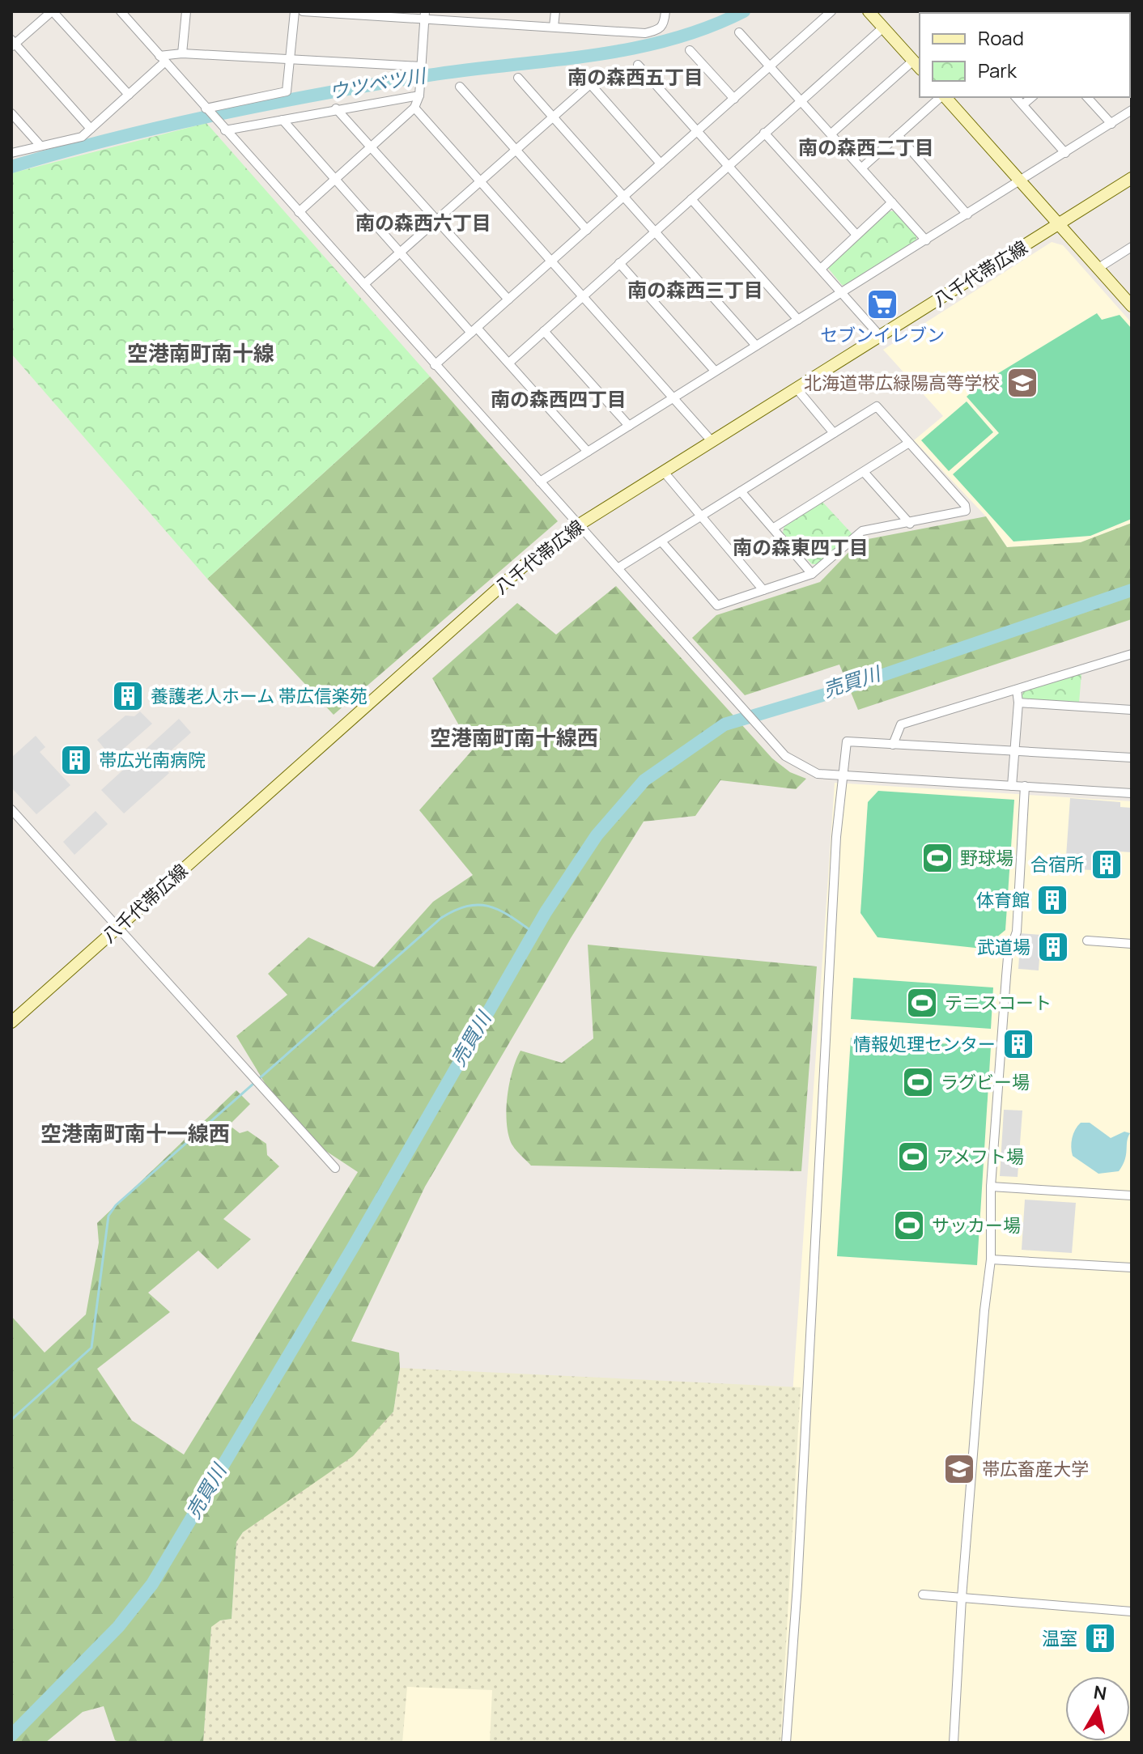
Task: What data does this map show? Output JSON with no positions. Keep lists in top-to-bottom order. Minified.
{"streets":{"main road":["八千代帯広線"]},"districts":["南の森西五丁目","南の森西二丁目","南の森西六丁目","南の森西三丁目","空港南町南十線","南の森西四丁目","南の森東四丁目","空港南町南十線西","空港南町南十一線西"],"water":["ウツベツ川","売買川"],"places":{"supermarket":["セブンイレブン"],"school or university":["北海道帯広緑陽高等学校","帯広畜産大学"],"building":["養護老人ホーム 帯広信楽苑","帯広光南病院","合宿所","体育館","武道場","情報処理センター","温室"],"sports":["野球場","テニスコート","ラグビー場","アメフト場","サッカー場"]},"legend":["Road","Park"],"north":"top"}
